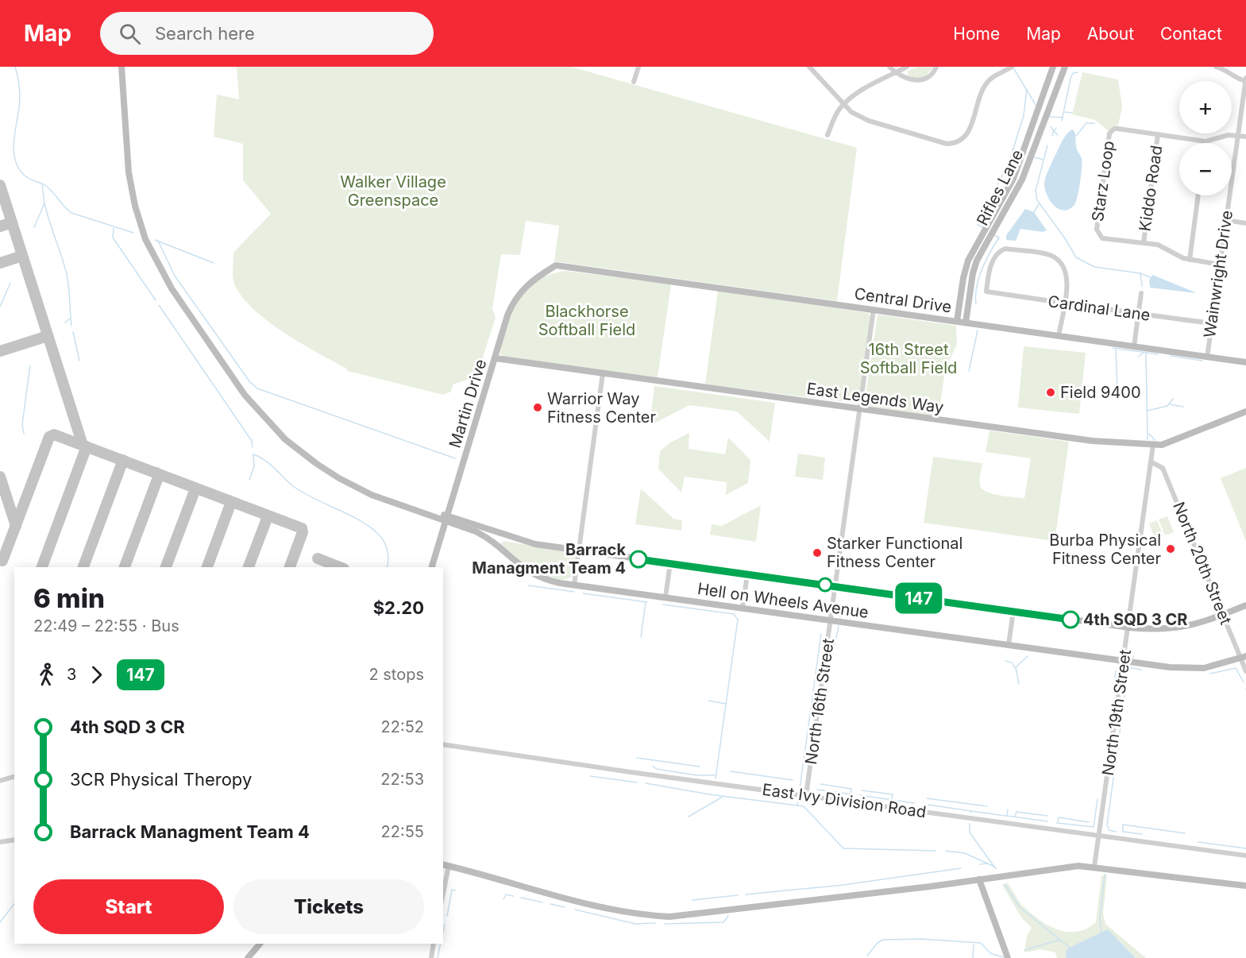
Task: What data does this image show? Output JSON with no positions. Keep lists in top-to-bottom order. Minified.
{"streets":{"street":["Starz Loop","Rifles Lane","Kiddo Road","Wainwright Drive","Central Drive","Cardinal Lane","East Legends Way","Martin Drive","North 20th Street","Hell on Wheels Avenue","North 16th Street","North 19th Street","East Ivy Division Road"]},"crossings":[["Starz Loop","Kiddo Road"],["Starz Loop","Wainwright Drive"],["Rifles Lane","Central Drive"],["Wainwright Drive","Central Drive"],["Wainwright Drive","Cardinal Lane"],["Central Drive","Martin Drive"],["Central Drive","North 16th Street"],["East Legends Way","Martin Drive"],["East Legends Way","North 16th Street"],["East Legends Way","North 19th Street"],["Martin Drive","Hell on Wheels Avenue"],["North 20th Street","Hell on Wheels Avenue"],["North 20th Street","North 19th Street"],["Hell on Wheels Avenue","North 16th Street"],["Hell on Wheels Avenue","North 19th Street"],["North 16th Street","East Ivy Division Road"],["North 19th Street","East Ivy Division Road"]],"parks":["Walker Village Greenspace","Blackhorse Softball Field","16th Street Softball Field"],"places":["Field 9400","Warrior Way Fitness Center","Burba Physical Fitness Center","Starker Functional Fitness Center","Barrack Managment Team 4","4th SQD 3 CR"],"lines":["bus line 147"],"page":{"header":"Map","search":"Search here","nav":["Home","Map","About","Contact"],"on_map":"147","map_buttons":["+","−"],"heading":["6 min","22:49 – 22:55 · Bus","$2.20"],"legs":["3","147","2 stops"],"list":[{"name":"4th SQD 3 CR","value":"22:52"},{"name":"3CR Physical Theropy","value":"22:53"},{"name":"Barrack Managment Team 4","value":"22:55"}],"buttons":["Start","Tickets"]}}
